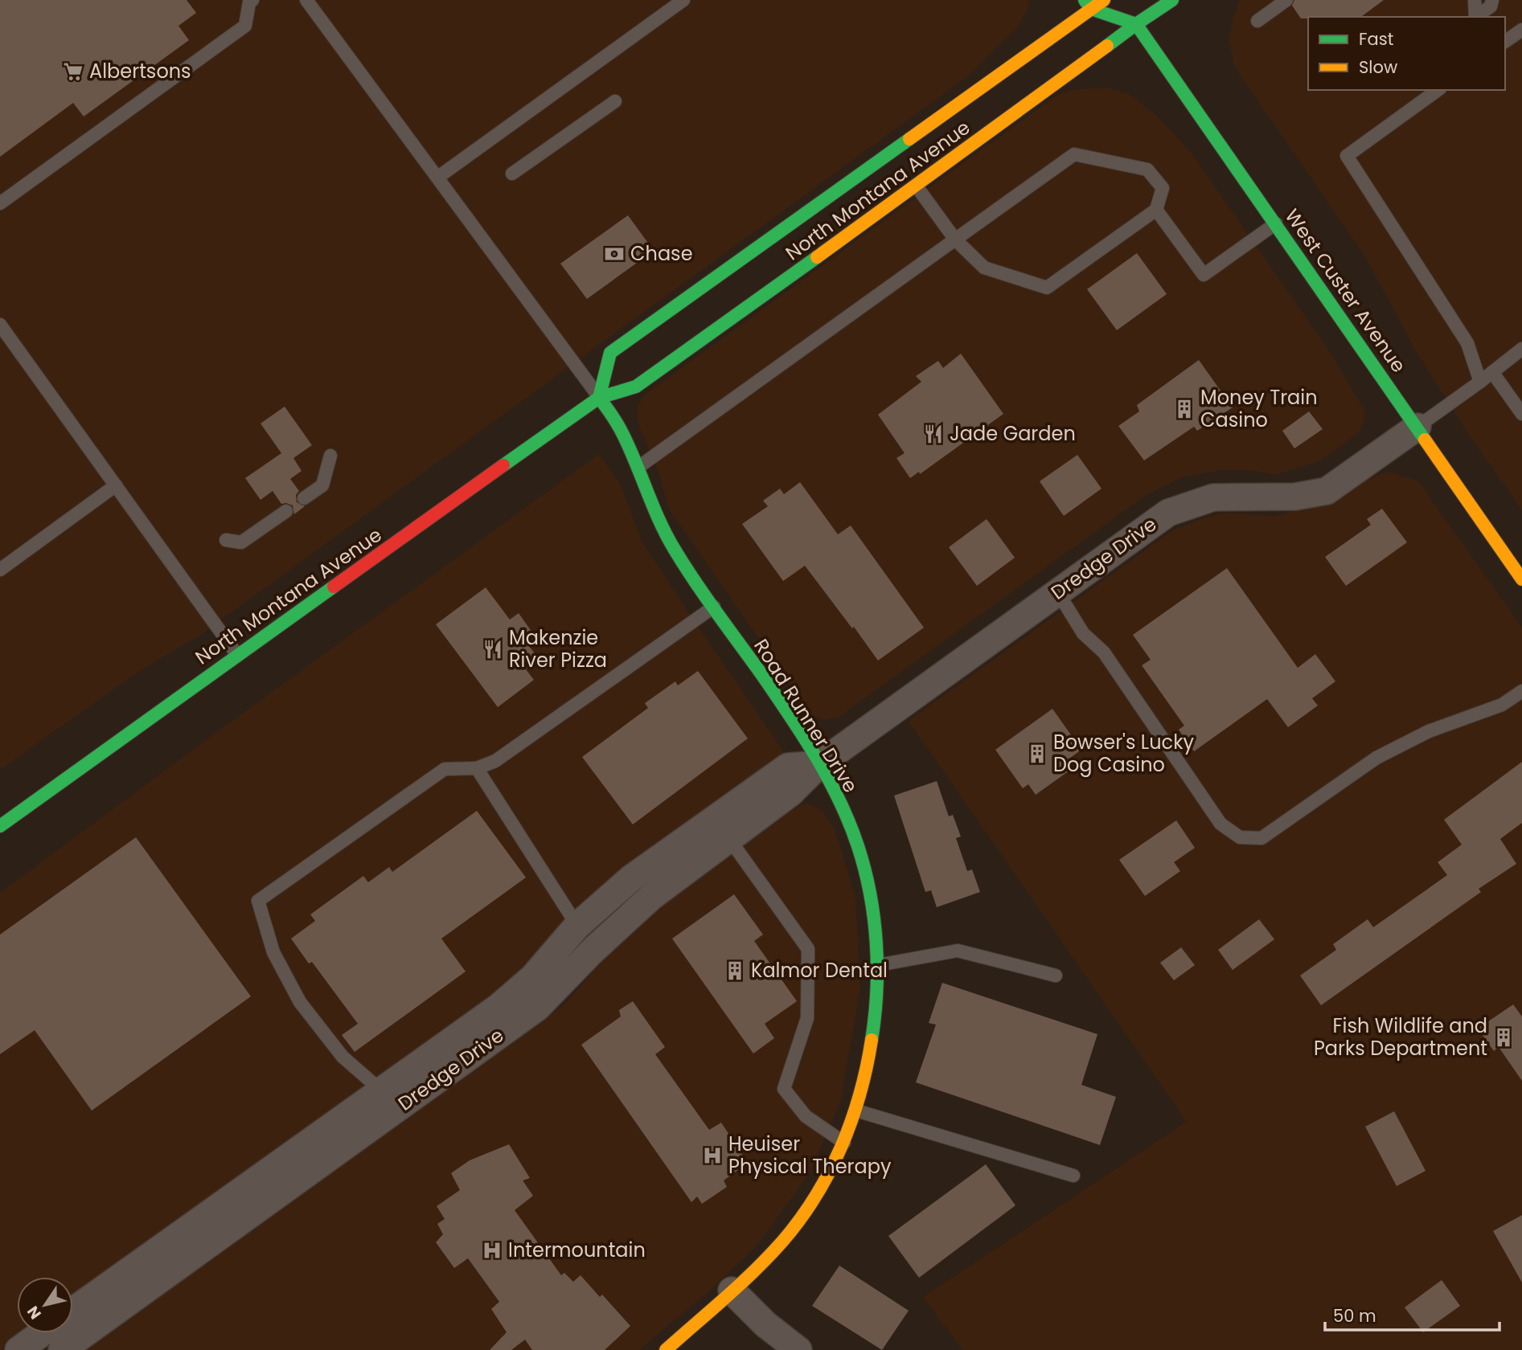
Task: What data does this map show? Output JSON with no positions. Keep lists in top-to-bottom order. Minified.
{"streets":{"main road":["North Montana Avenue","West Custer Avenue","Road Runner Drive"],"street":["Dredge Drive"]},"crossings":[["North Montana Avenue","West Custer Avenue"],["North Montana Avenue","Road Runner Drive"],["West Custer Avenue","Dredge Drive"],["Dredge Drive","Road Runner Drive"]],"places":{"supermarket":["Albertsons"],"bank":["Chase"],"building":["Money Train Casino","Bowser's Lucky Dog Casino","Kalmor Dental","Fish Wildlife and Parks Department"],"restaurant":["Jade Garden","Makenzie River Pizza"],"hospital":["Heuiser Physical Therapy","Intermountain"]},"legend":["Fast","Slow"],"scale_bar":"50 m","north":"bottom left"}
